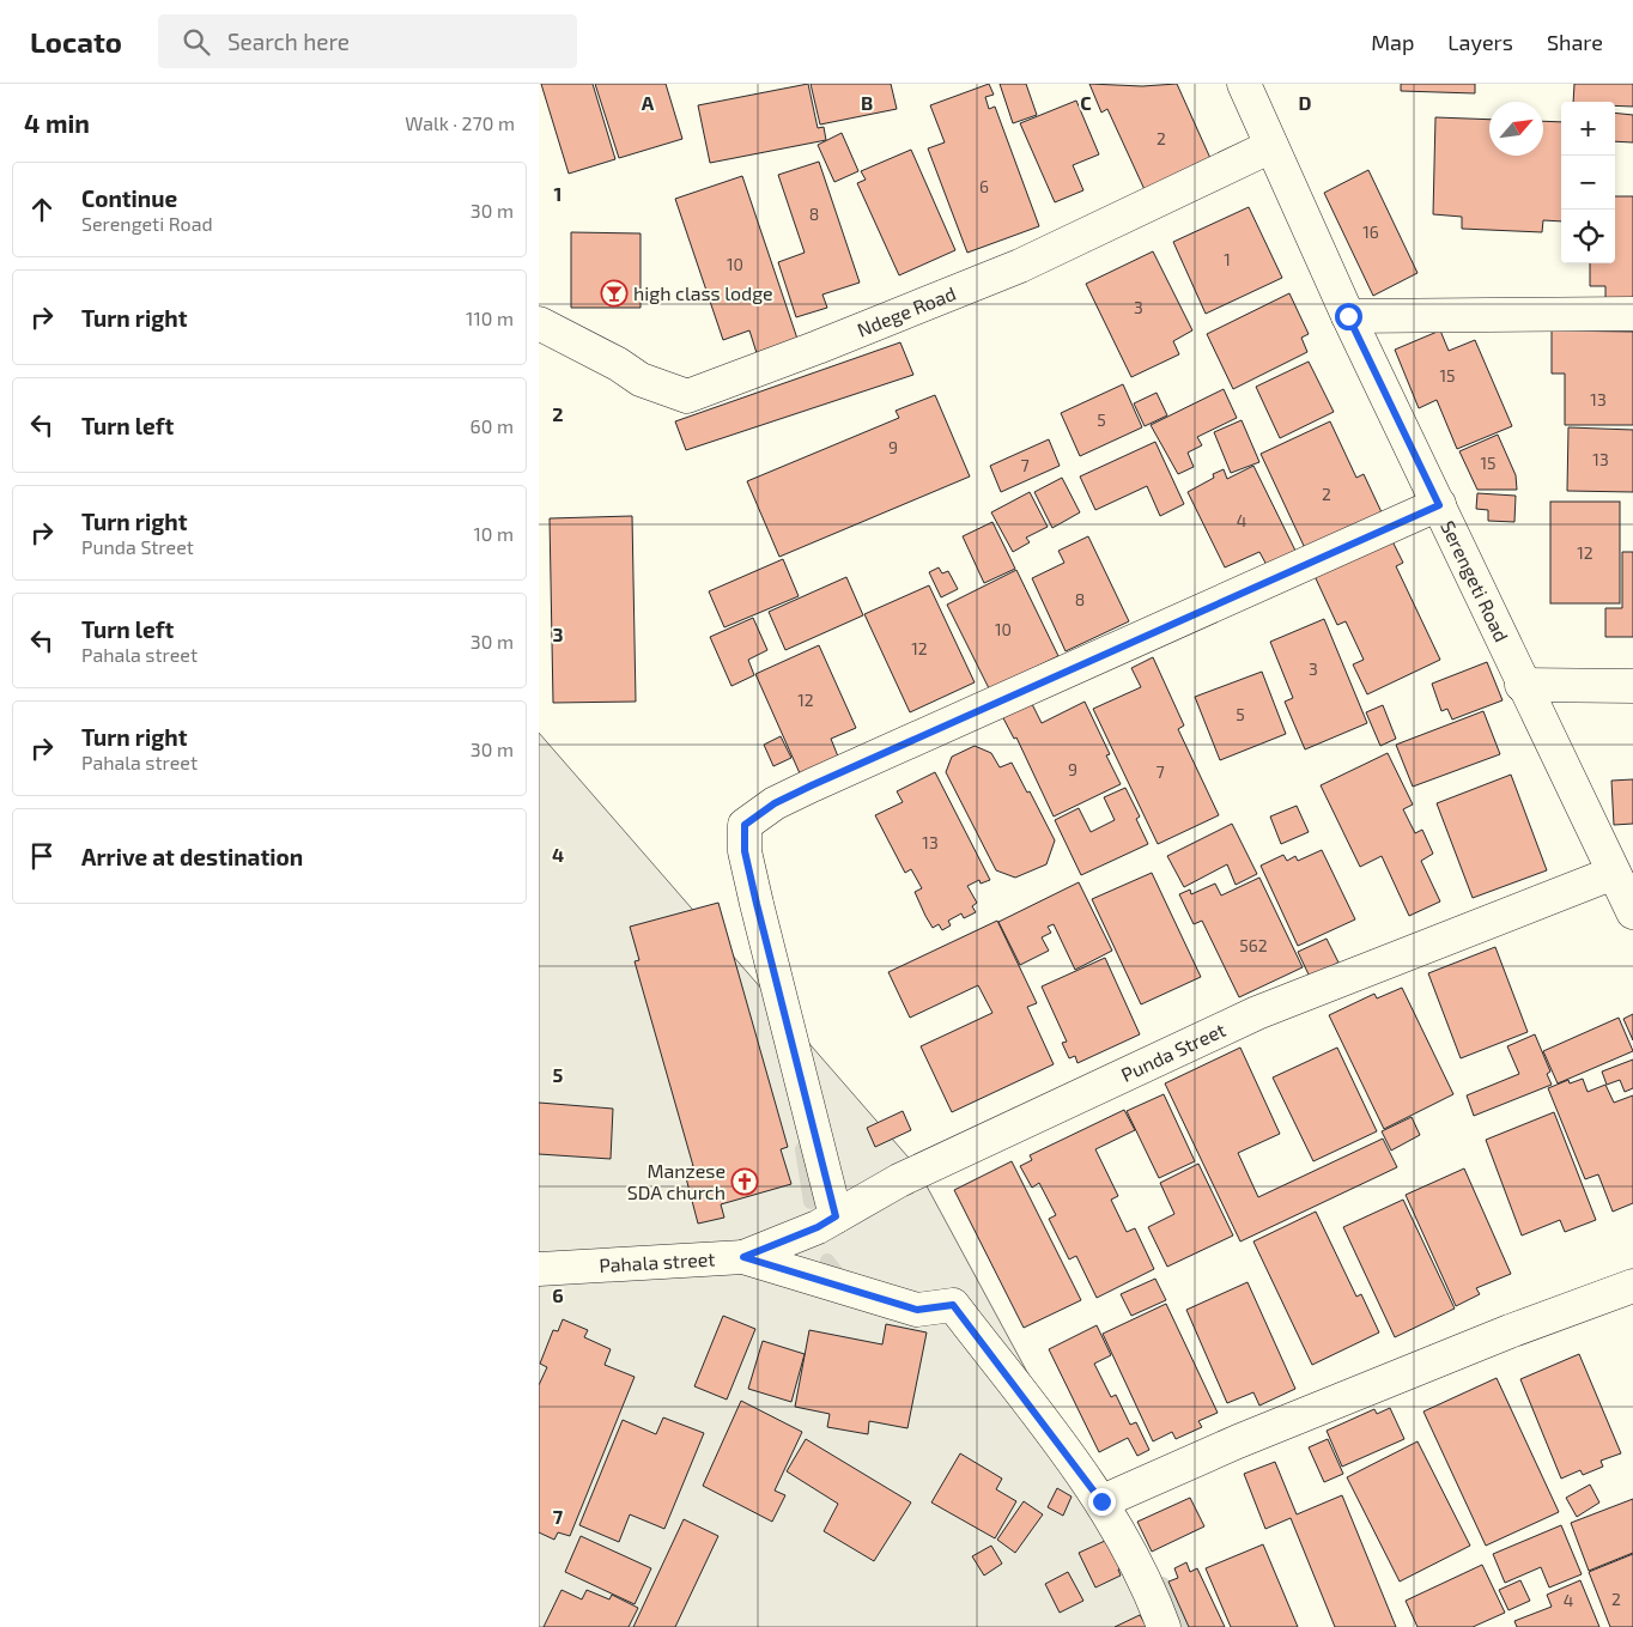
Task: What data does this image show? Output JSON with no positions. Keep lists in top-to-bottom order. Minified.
{"streets":{"street":["Ndege Road","Serengeti Road","Punda Street","Pahala street"]},"crossings":[["Ndege Road","Serengeti Road"],["Serengeti Road","Punda Street"],["Punda Street","Pahala street"]],"places":{"bar":["high class lodge"],"church":["Manzese SDA church"]},"house_numbers":["2","6","8","16","1","10","3","15","13","5","9","13","15","7","2","4","12","8","10","12","3","12","5","9","7","13","562","2","4"],"north":"top right","page":{"header":"Locato","search":"Search here","nav":["Map","Layers","Share"],"heading":["4 min","Walk · 270 m"],"map_buttons":["+","−"],"list":[["Continue","Serengeti Road","30 m"],["Turn right","110 m"],["Turn left","60 m"],["Turn right","Punda Street","10 m"],["Turn left","Pahala street","30 m"],["Turn right","Pahala street","30 m"],"Arrive at destination"]},"grid":{"columns":["A","B","C","D"],"rows":["1","2","3","4","5","6","7"]}}
